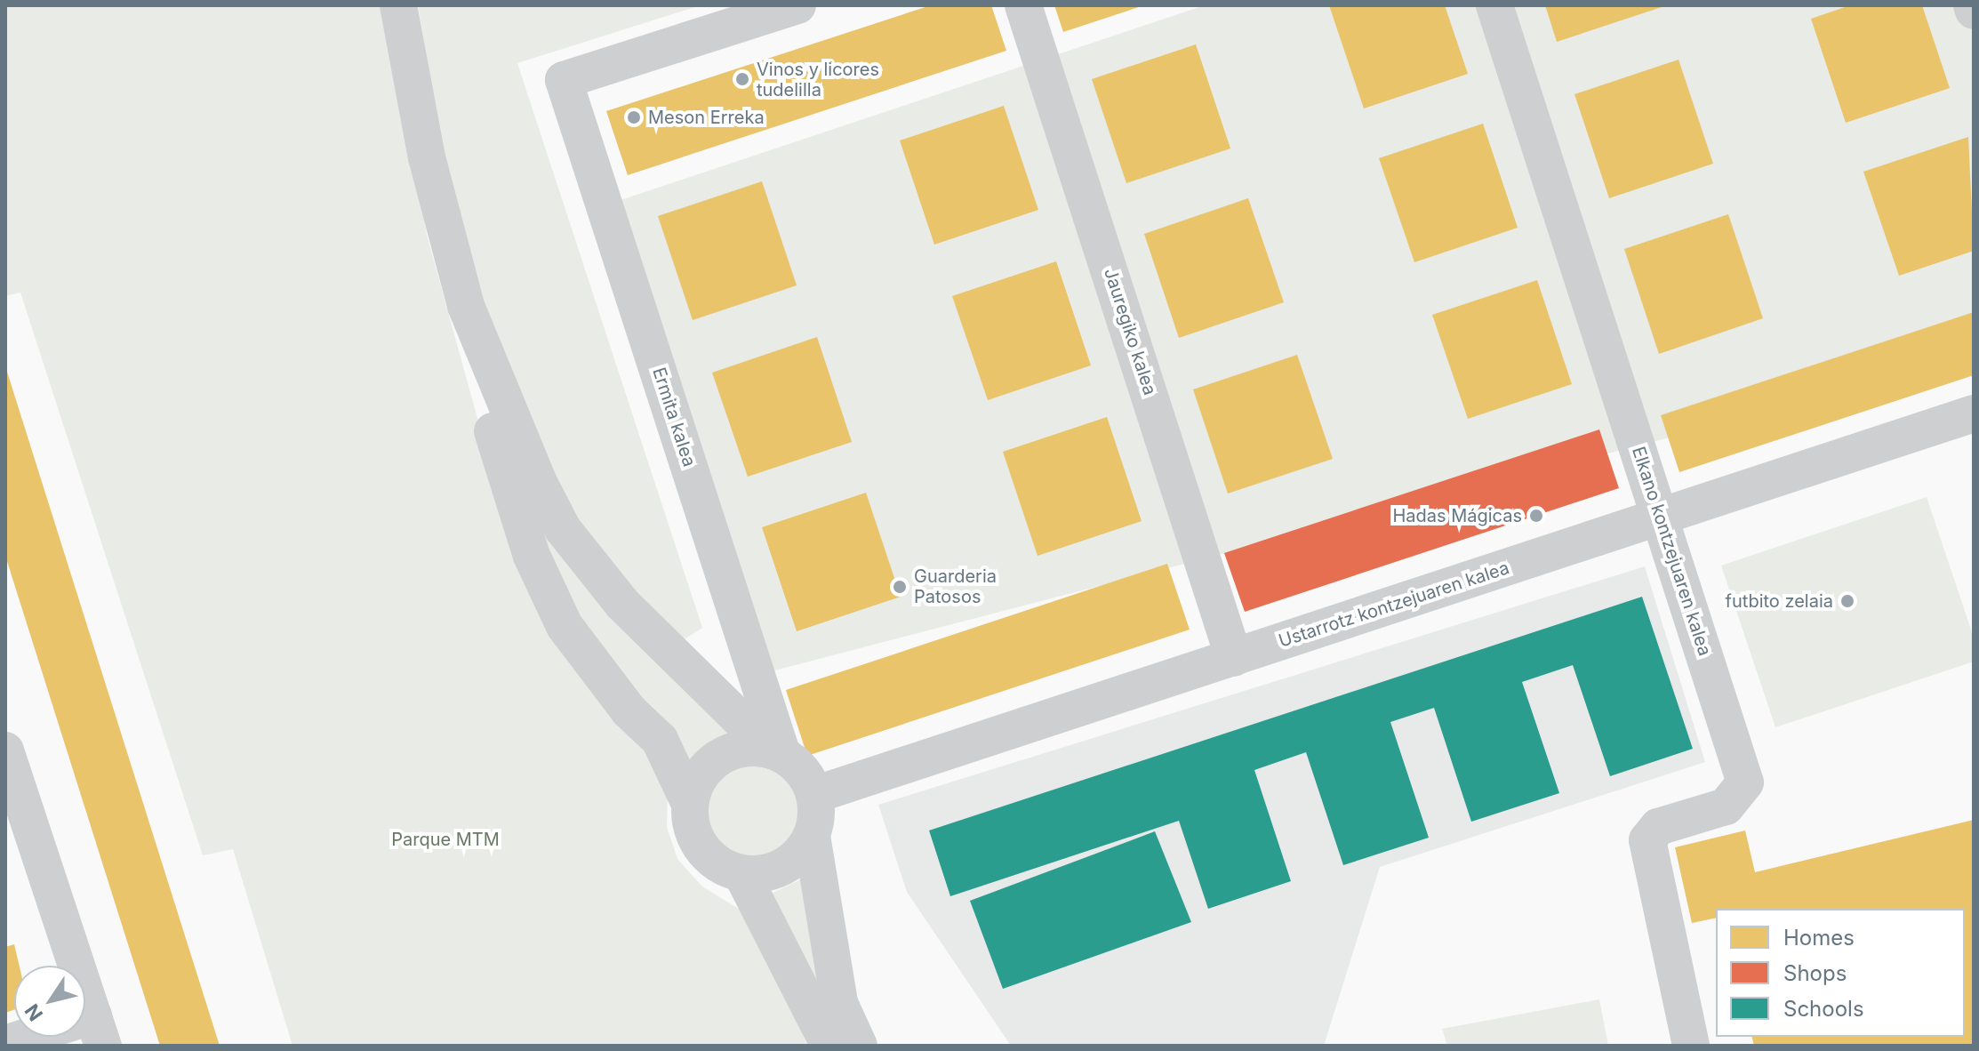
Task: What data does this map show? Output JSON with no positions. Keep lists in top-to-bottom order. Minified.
{"streets":{"street":["Jauregiko kalea","Ermita kalea","Elkano kontzejuaren kalea","Ustarrotz kontzejuaren kalea"]},"crossings":[["Jauregiko kalea","Ustarrotz kontzejuaren kalea"],["Ermita kalea","Ustarrotz kontzejuaren kalea"],["Elkano kontzejuaren kalea","Ustarrotz kontzejuaren kalea"]],"parks":["Parque MTM"],"places":["Vinos y licores tudelilla","Meson Erreka","Hadas Mágicas","Guarderia Patosos","futbito zelaia"],"legend":["Homes","Shops","Schools"],"north":"bottom left"}
